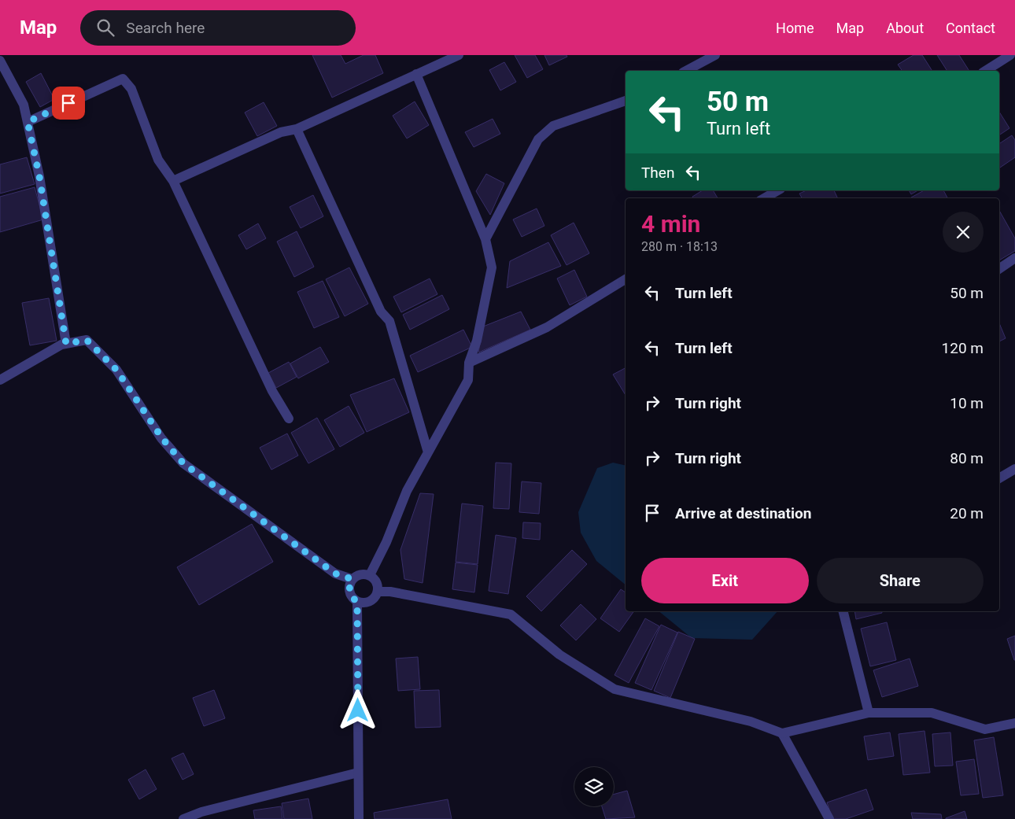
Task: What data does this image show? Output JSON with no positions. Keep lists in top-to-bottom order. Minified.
{"page":{"header":"Map","search":"Search here","nav":["Home","Map","About","Contact"],"turn":["50 m","Turn left"],"then":"Then","heading":["4 min","280 m · 18:13"],"list":[{"name":"Turn left","value":"50 m"},{"name":"Turn left","value":"120 m"},{"name":"Turn right","value":"10 m"},{"name":"Turn right","value":"80 m"},{"name":"Arrive at destination","value":"20 m"}],"buttons":["Exit","Share"]}}
